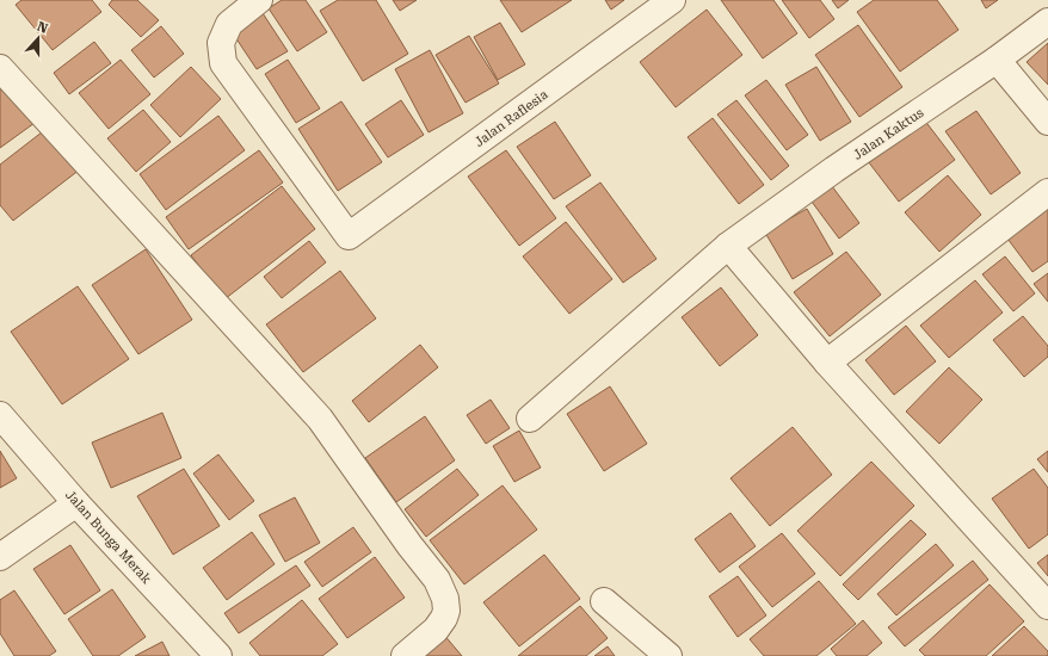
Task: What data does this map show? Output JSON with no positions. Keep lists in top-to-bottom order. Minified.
{"streets":{"street":["Jalan Raflesia","Jalan Kaktus","Jalan Bunga Merak"]},"north":"top"}
